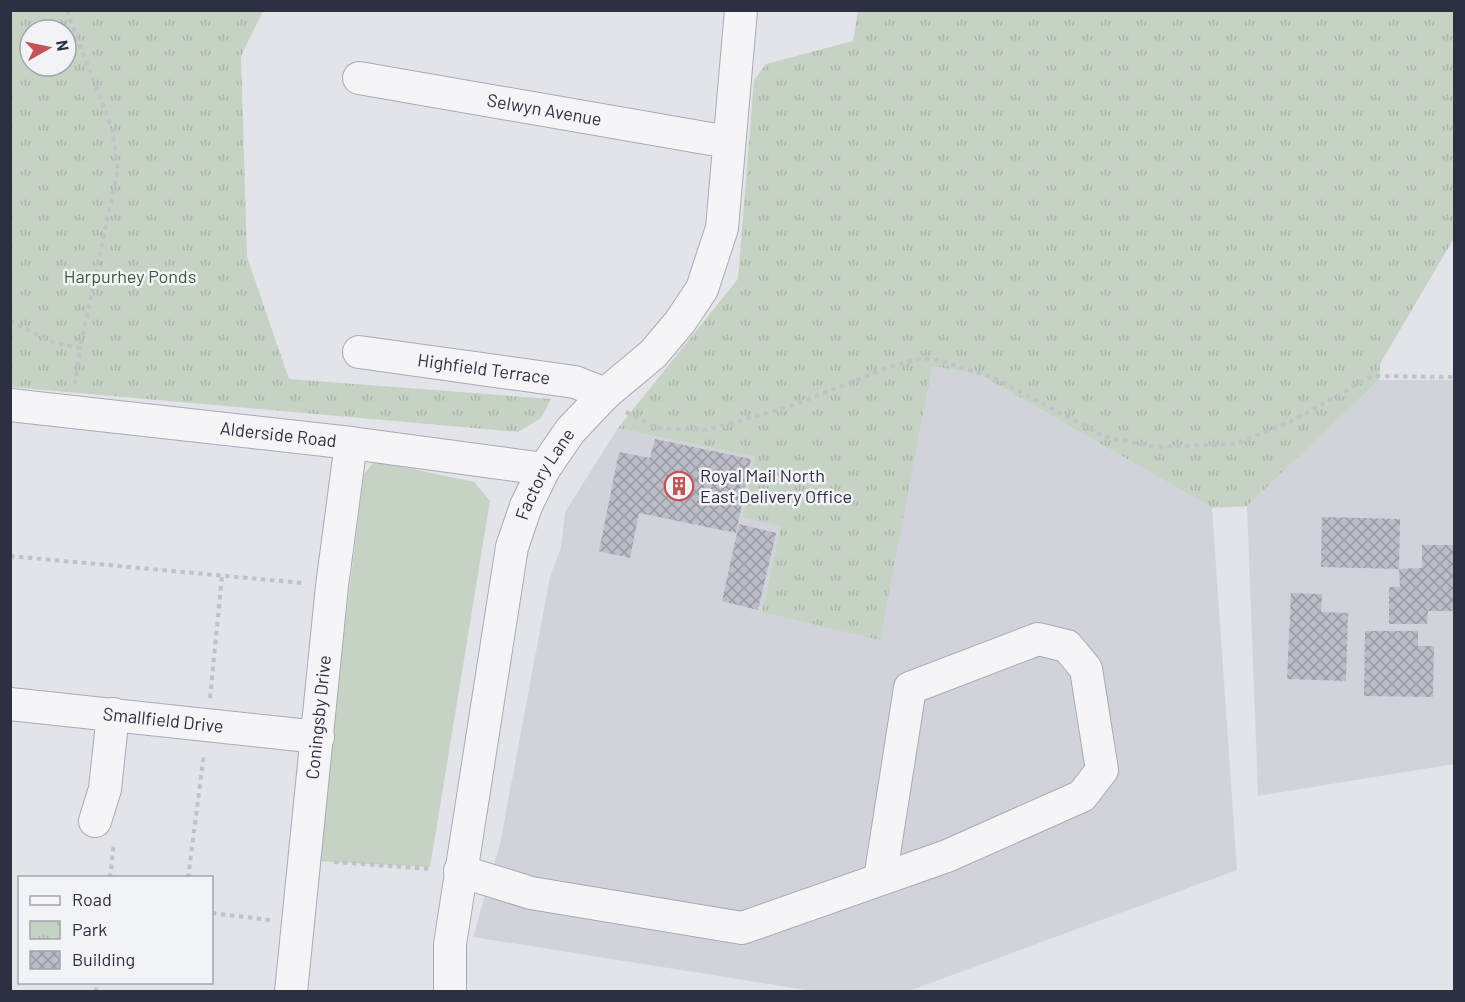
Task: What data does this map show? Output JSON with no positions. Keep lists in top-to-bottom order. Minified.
{"streets":{"street":["Selwyn Avenue","Highfield Terrace","Alderside Road","Factory Lane","Coningsby Drive","Smallfield Drive"]},"crossings":[["Selwyn Avenue","Factory Lane"],["Highfield Terrace","Factory Lane"],["Alderside Road","Factory Lane"],["Alderside Road","Coningsby Drive"],["Coningsby Drive","Smallfield Drive"]],"parks":["Harpurhey Ponds"],"places":{"building":["Royal Mail North East Delivery Office"]},"legend":["Road","Park","Building"],"north":"right"}
